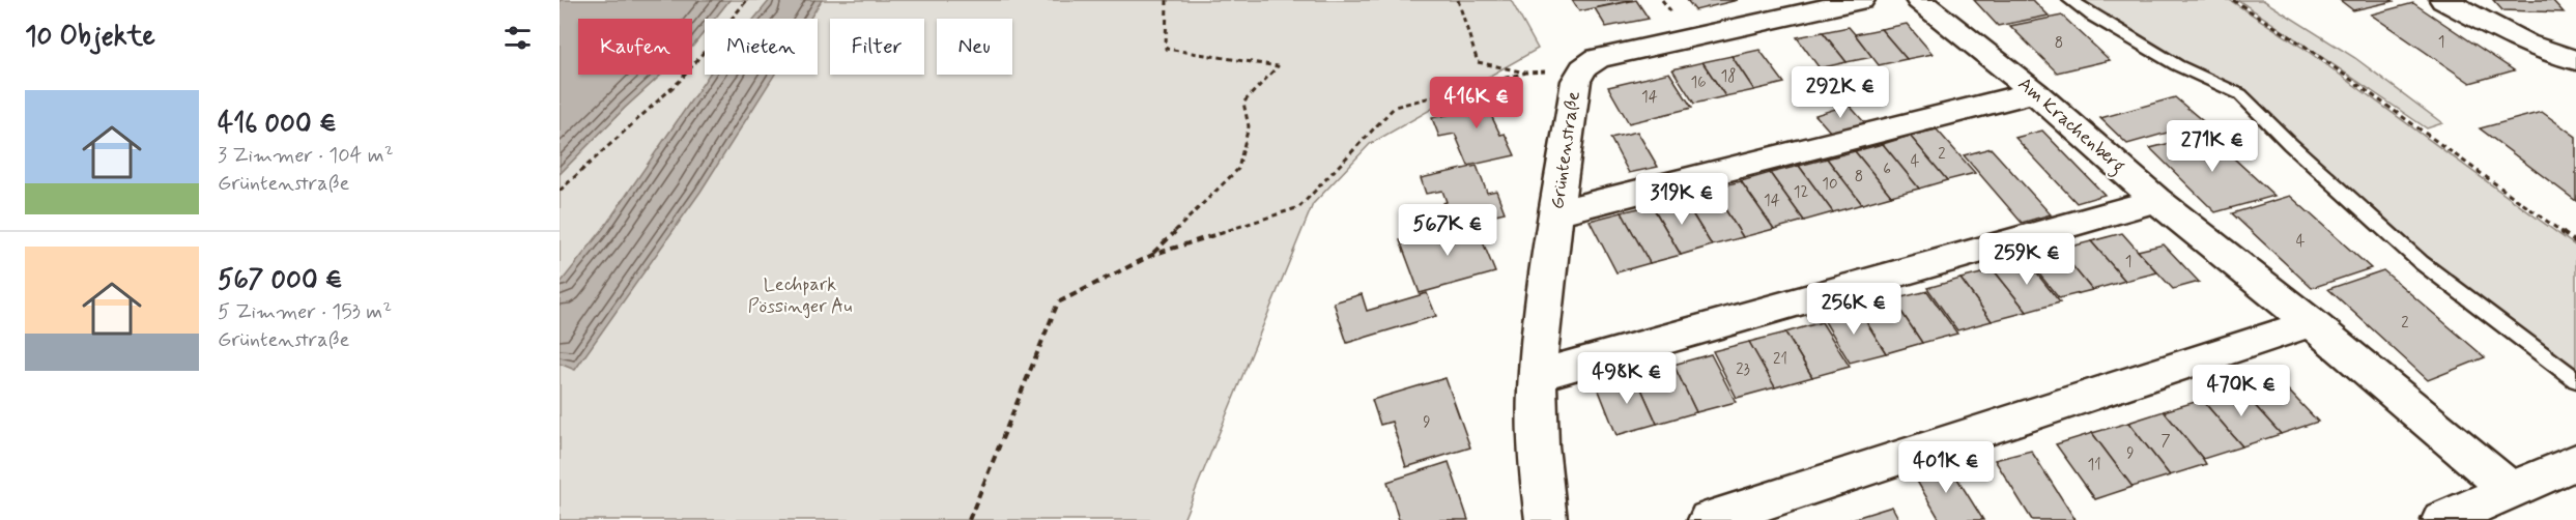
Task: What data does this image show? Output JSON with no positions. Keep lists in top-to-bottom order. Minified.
{"streets":{"street":["Am Krachenberg","Grüntenstraße"]},"parks":["Lechpark Pössinger Au"],"house_numbers":["1","8","18","16","14","2","4","6","8","10","12","14","4","1","2","21","23","9","7","9","11"],"page":{"heading":"10 Objekte","chip":["Kaufen","Mieten","Filter","Neu"],"price":["292K €","416K €","271K €","319K €","567K €","259K €","256K €","498K €","470K €","401K €"],"list":[{"name":"416 000 €","note":"3 Zimmer · 104 m² · Grüntenstraße"},{"name":"567 000 €","note":"5 Zimmer · 153 m² · Grüntenstraße"}]}}
